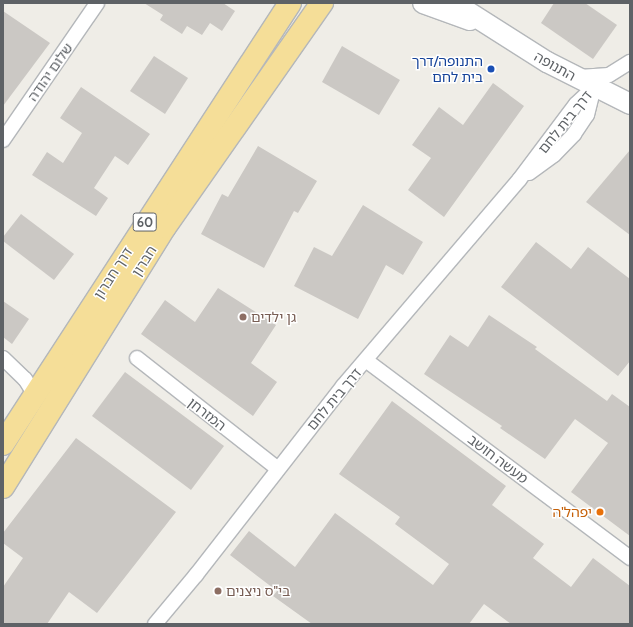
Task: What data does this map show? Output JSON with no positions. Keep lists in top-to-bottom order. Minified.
{"streets":{"highway":["60","חברון","דרך חברון"],"street":["התנופה","שלום יהודה","דרך בית לחם","המזרחן","מעשה חושב"]},"crossings":[["התנופה","דרך בית לחם"],["דרך בית לחם","המזרחן"],["דרך בית לחם","מעשה חושב"]],"places":["התנופה/דרך בית לחם","גן ילדים","יפהל'ה","בי\"ס ניצנים"]}
